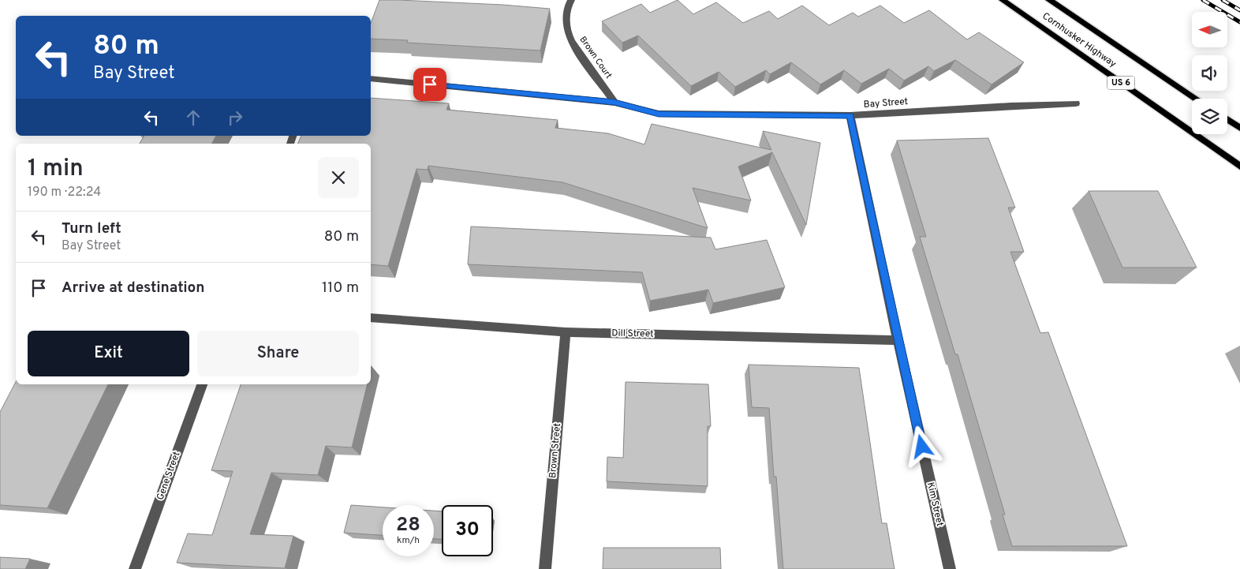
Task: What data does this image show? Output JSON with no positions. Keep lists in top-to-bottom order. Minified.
{"streets":{"main road":["Cornhusker Highway","US 6"],"street":["Brown Court","Bay Street","Dill Street","Brown Street","Gene Street","Kim Street"]},"crossings":[["Brown Court","Bay Street"],["Bay Street","Kim Street"],["Dill Street","Brown Street"],["Dill Street","Kim Street"]],"north":"left","page":{"turn":["80 m","Bay Street"],"heading":["1 min","190 m · 22:24"],"list":[{"name":"Turn left","note":"Bay Street","value":"80 m"},{"name":"Arrive at destination","value":"110 m"}],"buttons":["Exit","Share"],"speed":"28 km/h","limit":"30"}}
